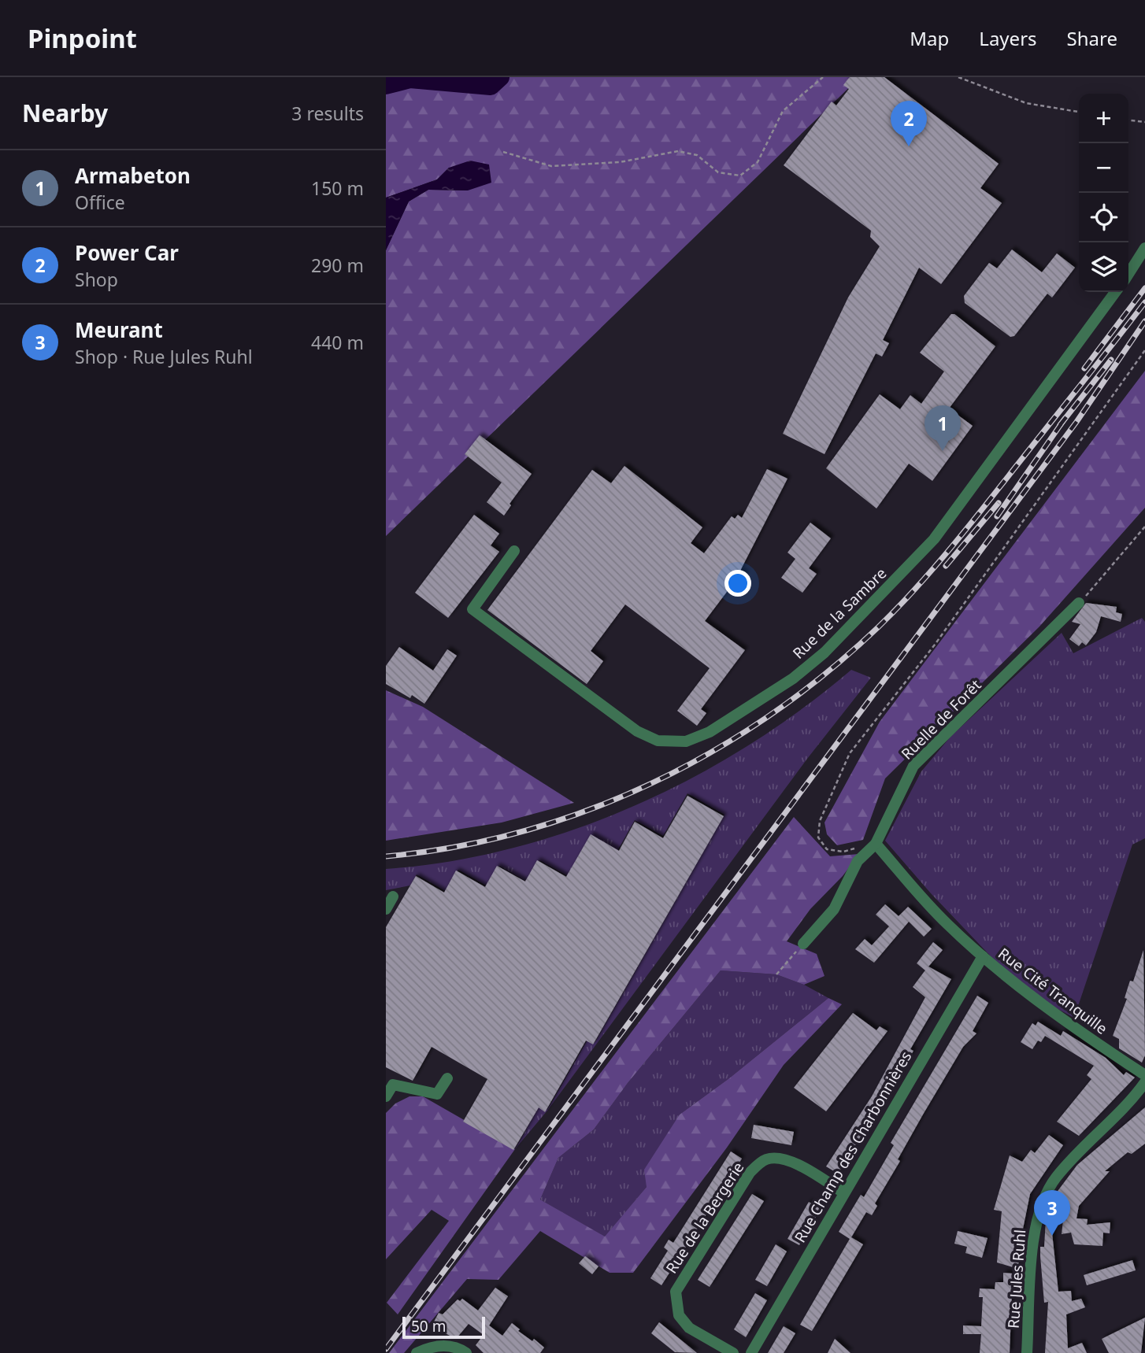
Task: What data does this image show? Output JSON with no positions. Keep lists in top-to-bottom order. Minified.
{"streets":{"street":["Rue de la Sambre","Ruelle de Forêt","Rue Cité Tranquille","Rue Champ des Charbonnières","Rue de la Bergerie","Rue Jules Ruhl"]},"crossings":[["Ruelle de Forêt","Rue Cité Tranquille"],["Rue Cité Tranquille","Rue Champ des Charbonnières"],["Rue Champ des Charbonnières","Rue de la Bergerie"]],"scale_bar":"50 m","page":{"header":"Pinpoint","nav":["Map","Layers","Share"],"heading":["Nearby","3 results"],"map_buttons":["+","−"],"pins":["2","1","3"],"list":[{"mark":"1","name":"Armabeton","note":"Office","value":"150 m"},{"mark":"2","name":"Power Car","note":"Shop","value":"290 m"},{"mark":"3","name":"Meurant","note":"Shop · Rue Jules Ruhl","value":"440 m"}],"scale":"50 m"}}
